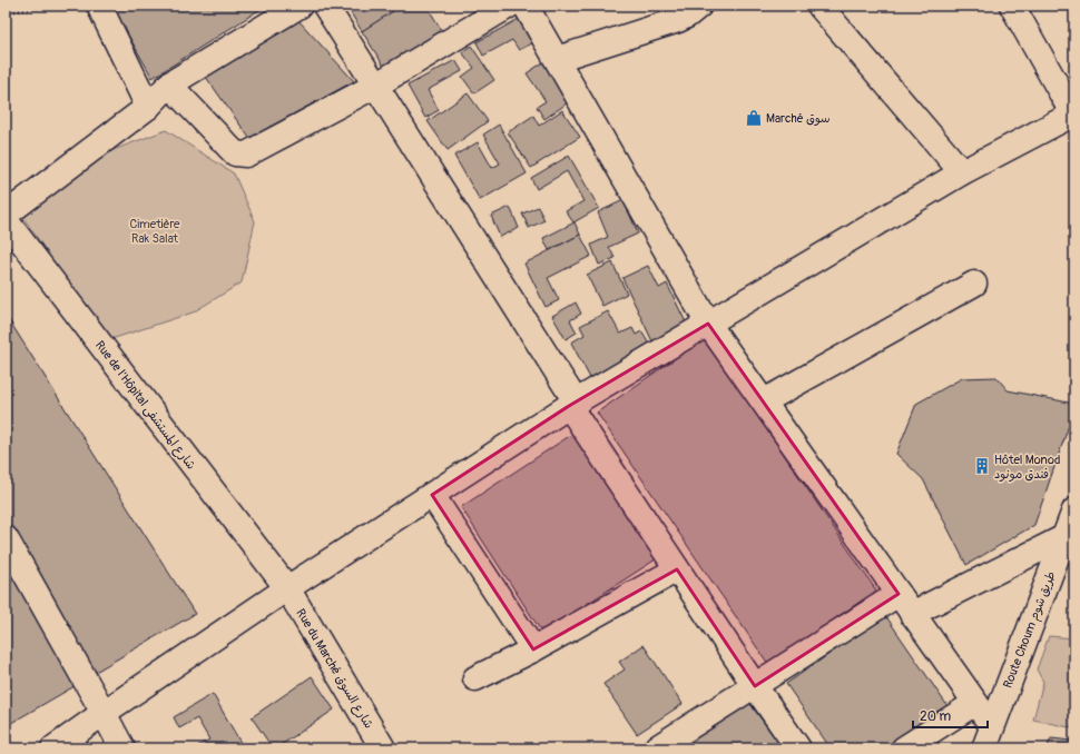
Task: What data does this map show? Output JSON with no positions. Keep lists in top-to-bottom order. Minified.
{"streets":{"main road":["Rue de l'Hôpital شارع المستشفى","Route Choum طريق شوم","Rue du Marché شارع السوق"]},"crossings":[["Rue de l'Hôpital شارع المستشفى","Rue du Marché شارع السوق"]],"parks":["Cimetière Rak Salat"],"places":{"shop":["Marché سوق"],"building":["Hôtel Monod فندق مونود"]},"scale_bar":"20 m"}
